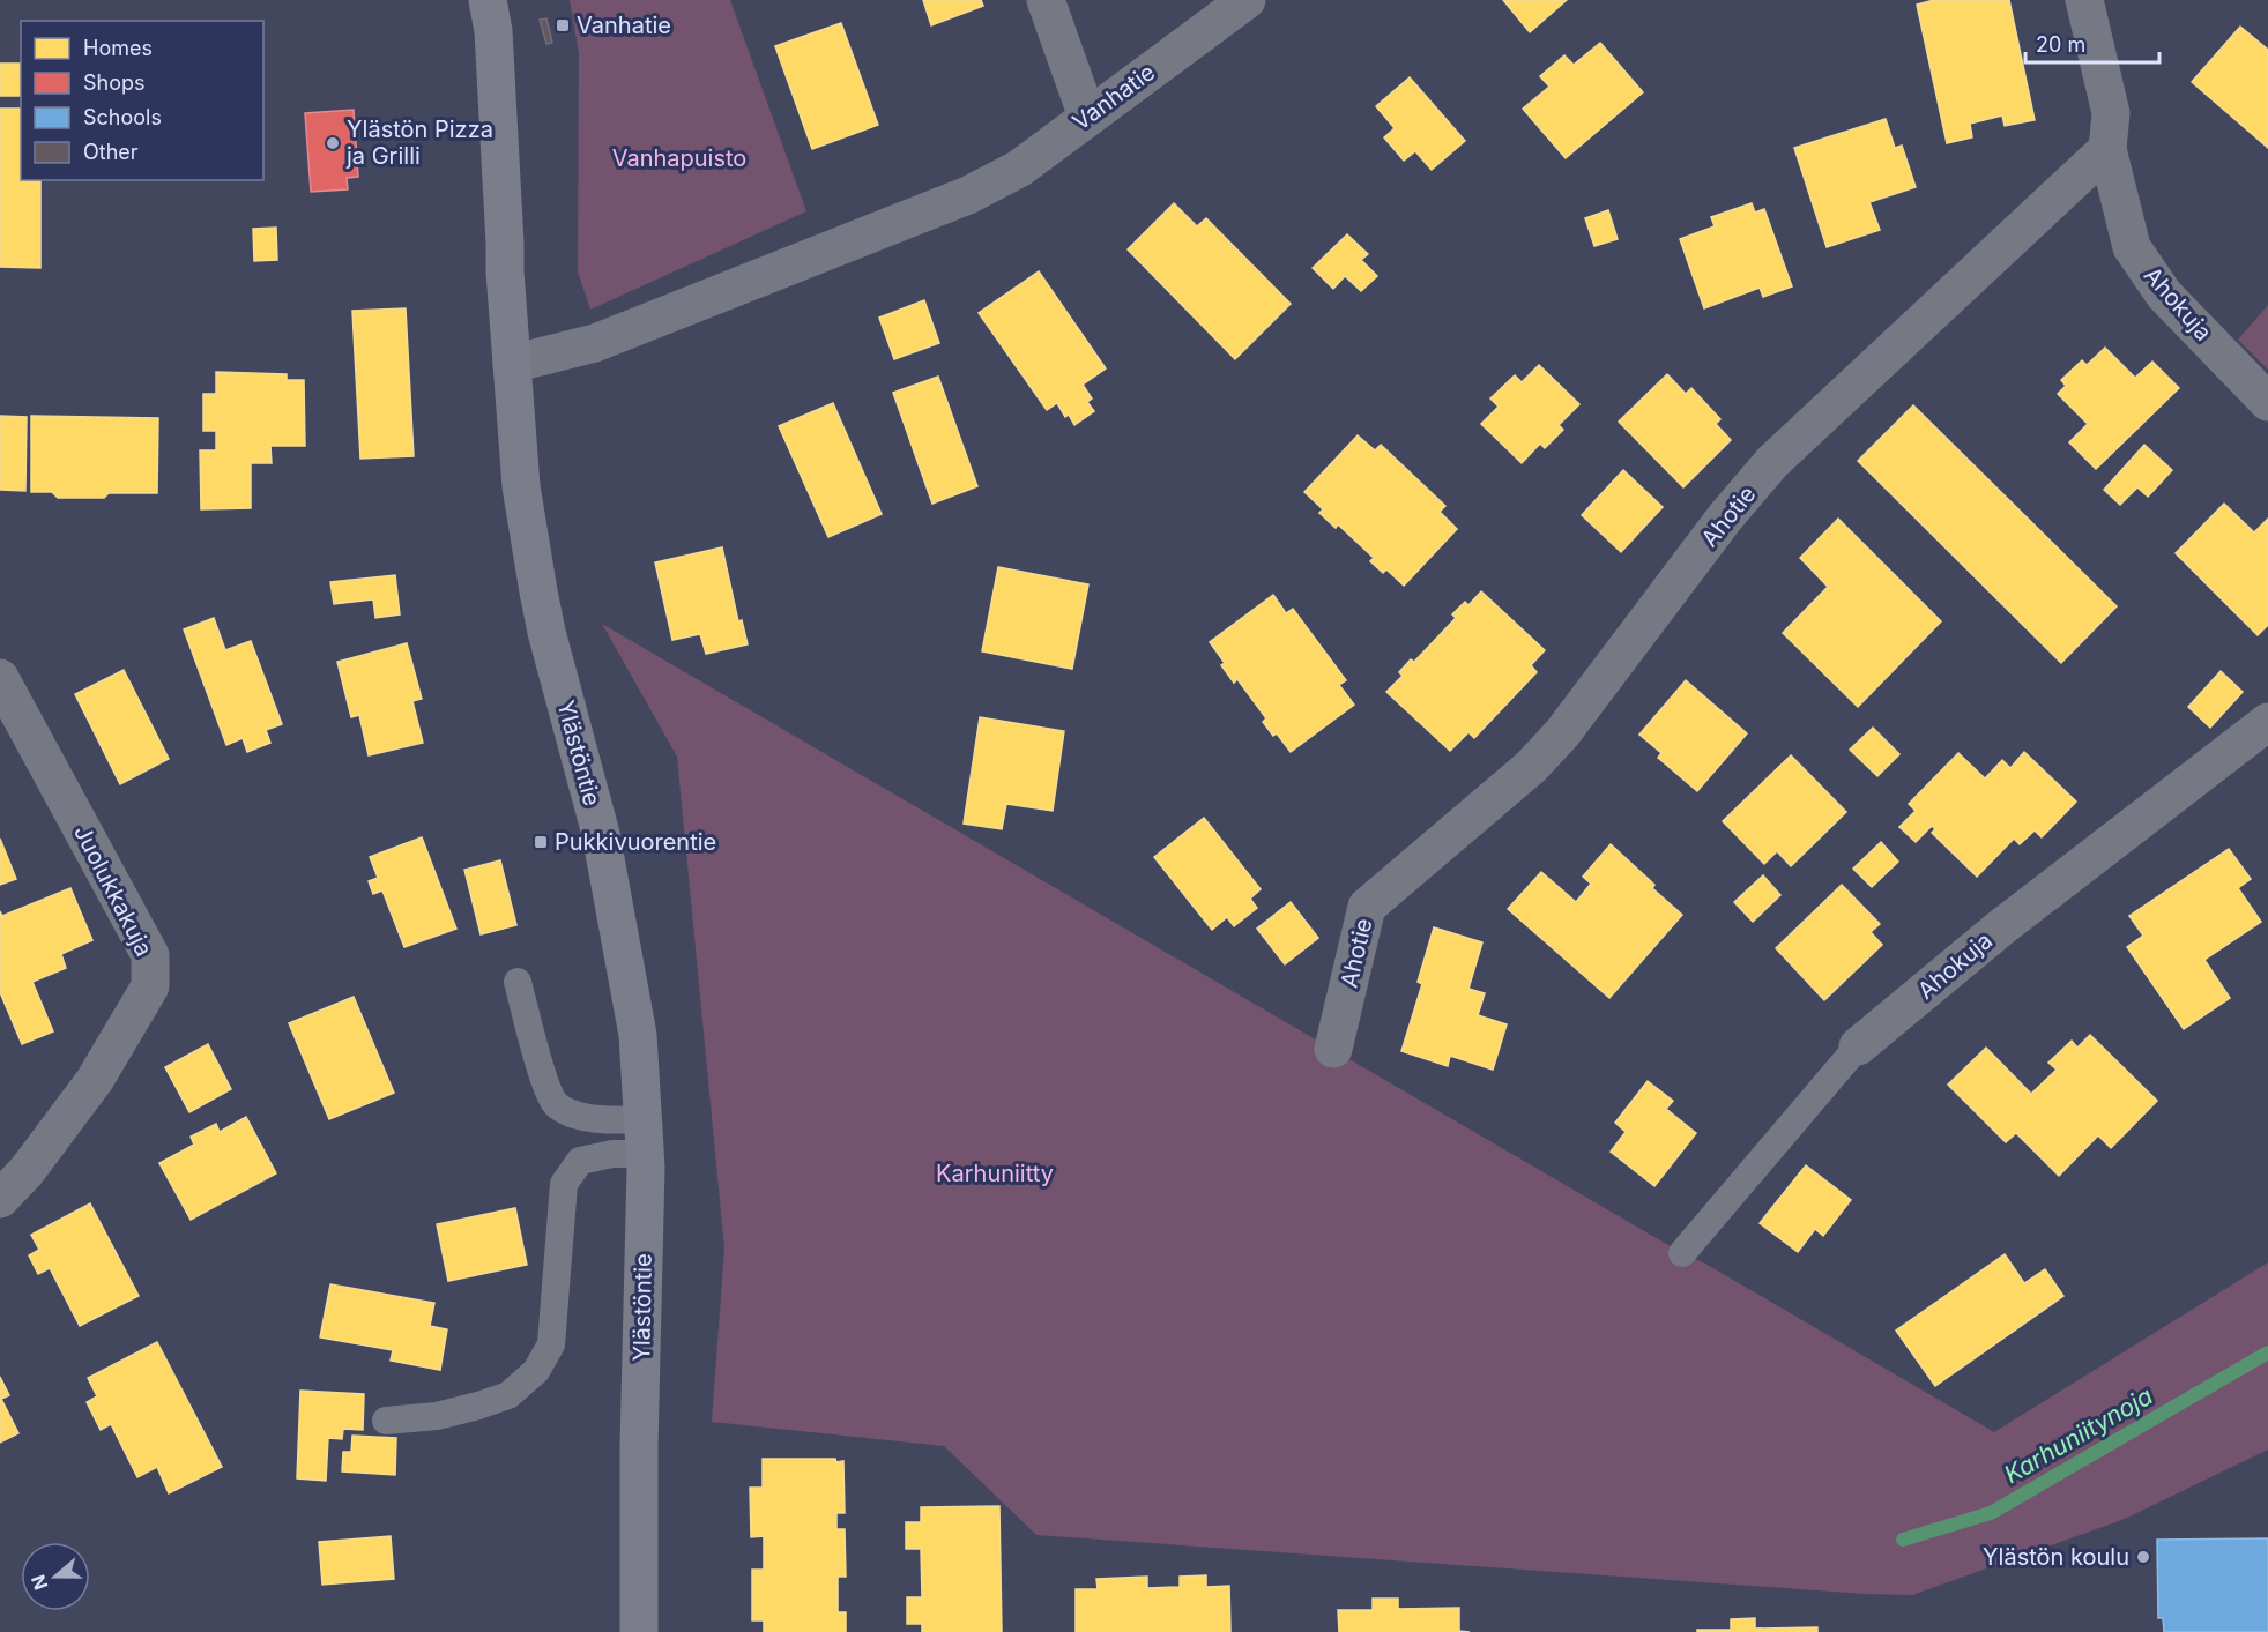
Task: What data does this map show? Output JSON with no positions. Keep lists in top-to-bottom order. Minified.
{"streets":{"main road":["Ylästöntie"],"street":["Vanhatie","Ahokuja","Ahotie","Juolukkakuja"]},"crossings":[["Vanhatie","Ylästöntie"],["Ahokuja","Ahotie"]],"water":["Karhuniitynoja"],"parks":["Vanhapuisto","Karhuniitty"],"places":{"transit":["Vanhatie","Pukkivuorentie"],"other":["Ylästön Pizza ja Grilli","Ylästön koulu"]},"legend":["Homes","Shops","Schools","Other"],"scale_bar":"20 m","north":"left"}
